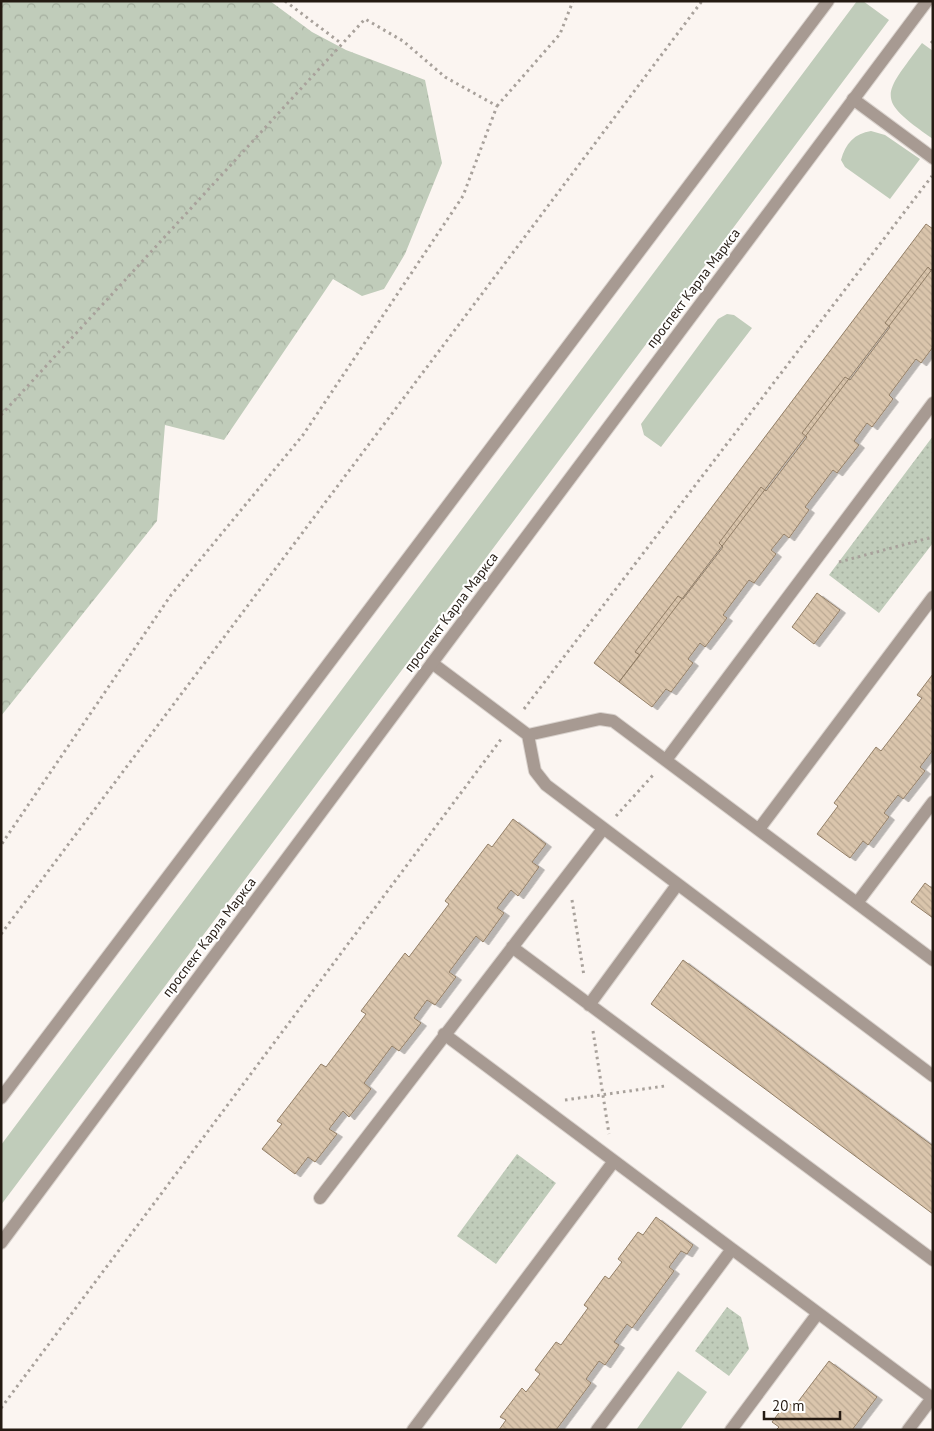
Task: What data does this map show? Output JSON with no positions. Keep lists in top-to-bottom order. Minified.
{"streets":{"street":["проспект Карла Маркса"]},"scale_bar":"20 m"}
